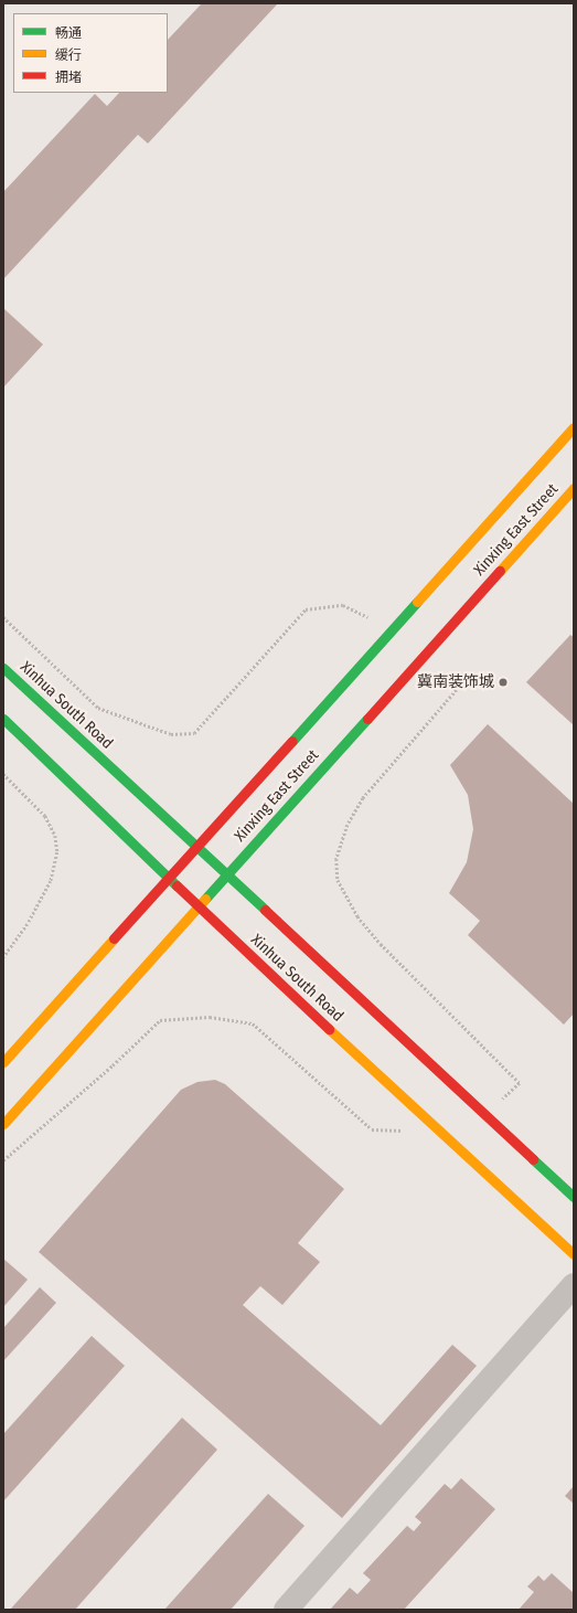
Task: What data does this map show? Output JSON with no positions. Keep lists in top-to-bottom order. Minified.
{"streets":{"main road":["Xinxing East Street","Xinhua South Road"]},"crossings":[["Xinxing East Street","Xinhua South Road"]],"places":["冀南装饰城"],"legend":["畅通","缓行","拥堵"]}
